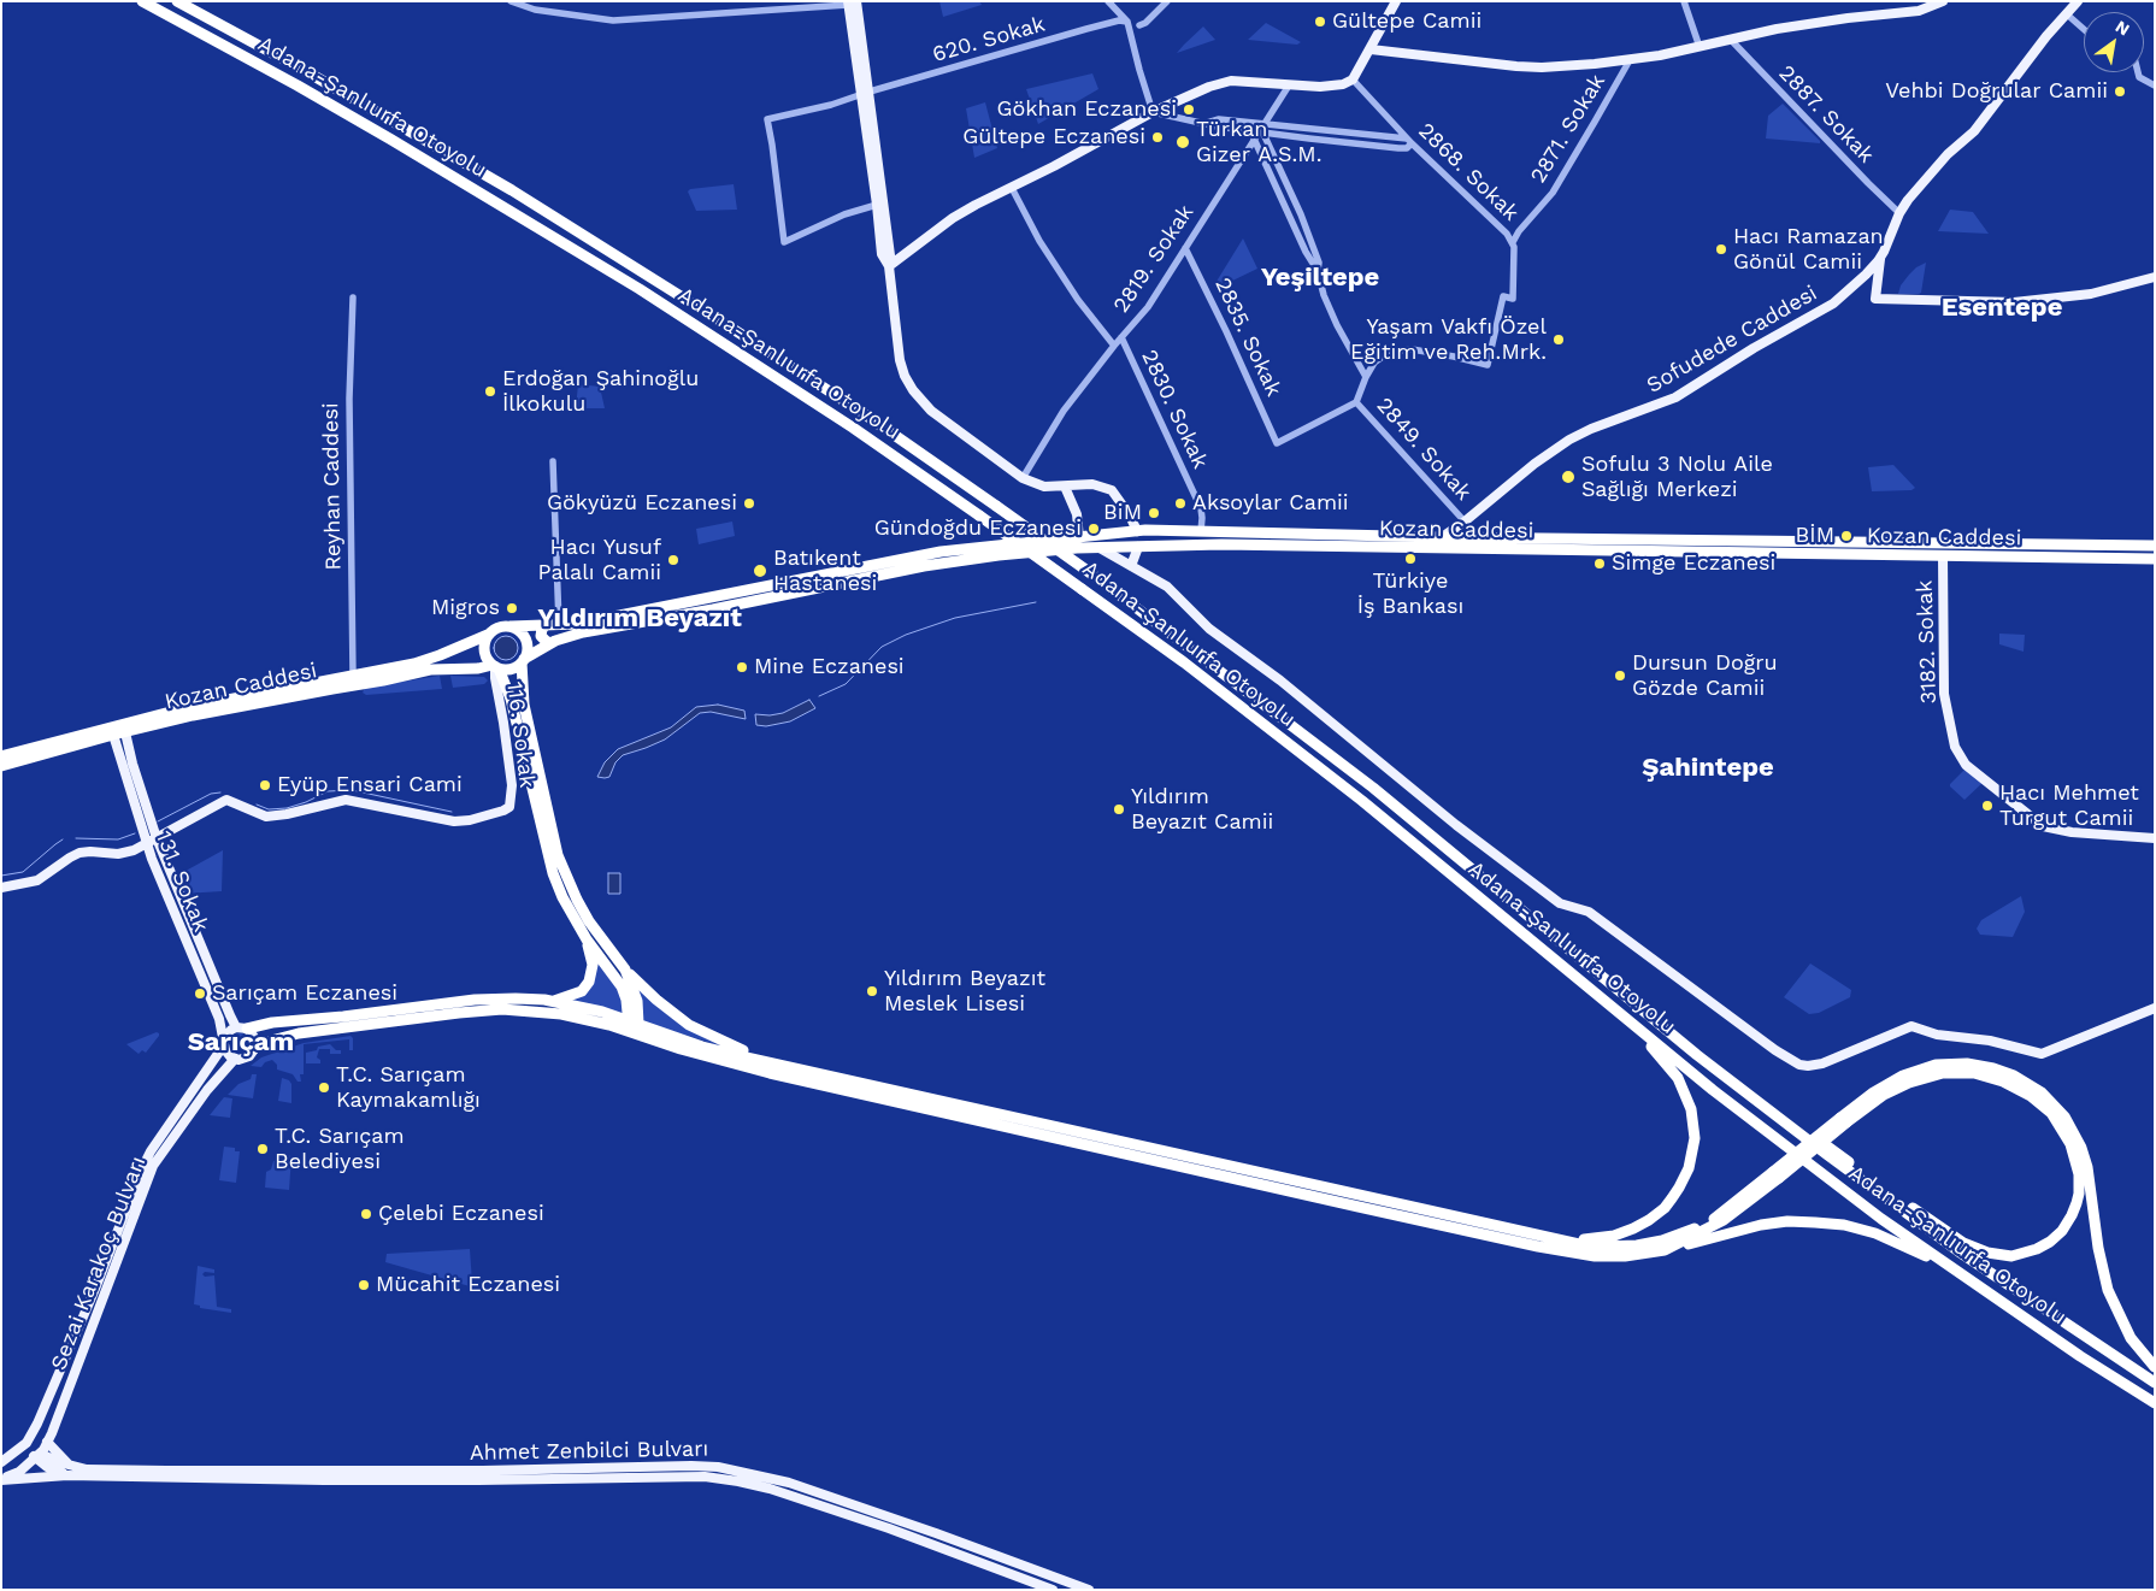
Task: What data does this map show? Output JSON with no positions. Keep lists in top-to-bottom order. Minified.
{"streets":{"highway":["Adana-Şanlıurfa Otoyolu","Kozan Caddesi"],"main road":["Sofudede Caddesi","3182. Sokak","116. Sokak","131. Sokak","Sezai Karakoç Bulvarı","Ahmet Zenbilci Bulvarı"],"street":["620. Sokak","2887. Sokak","2871. Sokak","2868. Sokak","2819. Sokak","2835. Sokak","2830. Sokak","2849. Sokak","Reyhan Caddesi"]},"crossings":[["2887. Sokak","Sofudede Caddesi"],["2871. Sokak","2868. Sokak"],["2819. Sokak","2835. Sokak"],["2819. Sokak","2830. Sokak"],["2835. Sokak","2849. Sokak"],["Sofudede Caddesi","2849. Sokak"],["Sofudede Caddesi","Kozan Caddesi"],["2830. Sokak","Kozan Caddesi"],["Reyhan Caddesi","Kozan Caddesi"],["Kozan Caddesi","3182. Sokak"],["Kozan Caddesi","116. Sokak"],["Kozan Caddesi","131. Sokak"],["131. Sokak","Sezai Karakoç Bulvarı"]],"districts":["Yeşiltepe","Esentepe","Yıldırım Beyazıt","Şahintepe","Sarıçam"],"places":["Gültepe Camii","Vehbi Doğrular Camii","Gökhan Eczanesi","Gültepe Eczanesi","Türkan Gizer A.S.M.","Hacı Ramazan Gönül Camii","Yaşam Vakfı Özel Eğitim ve Reh.Mrk.","Erdoğan Şahinoğlu İlkokulu","Sofulu 3 Nolu Aile Sağlığı Merkezi","Gökyüzü Eczanesi","Aksoylar Camii","BiM","Gündoğdu Eczanesi","BİM","Türkiye İş Bankası","Hacı Yusuf Palalı Camii","Simge Eczanesi","Batıkent Hastanesi","Migros","Mine Eczanesi","Dursun Doğru Gözde Camii","Eyüp Ensari Cami","Hacı Mehmet Turgut Camii","Yıldırım Beyazıt Camii","Yıldırım Beyazıt Meslek Lisesi","Sarıçam Eczanesi","T.C. Sarıçam Kaymakamlığı","T.C. Sarıçam Belediyesi","Çelebi Eczanesi","Mücahit Eczanesi"],"north":"top right"}
